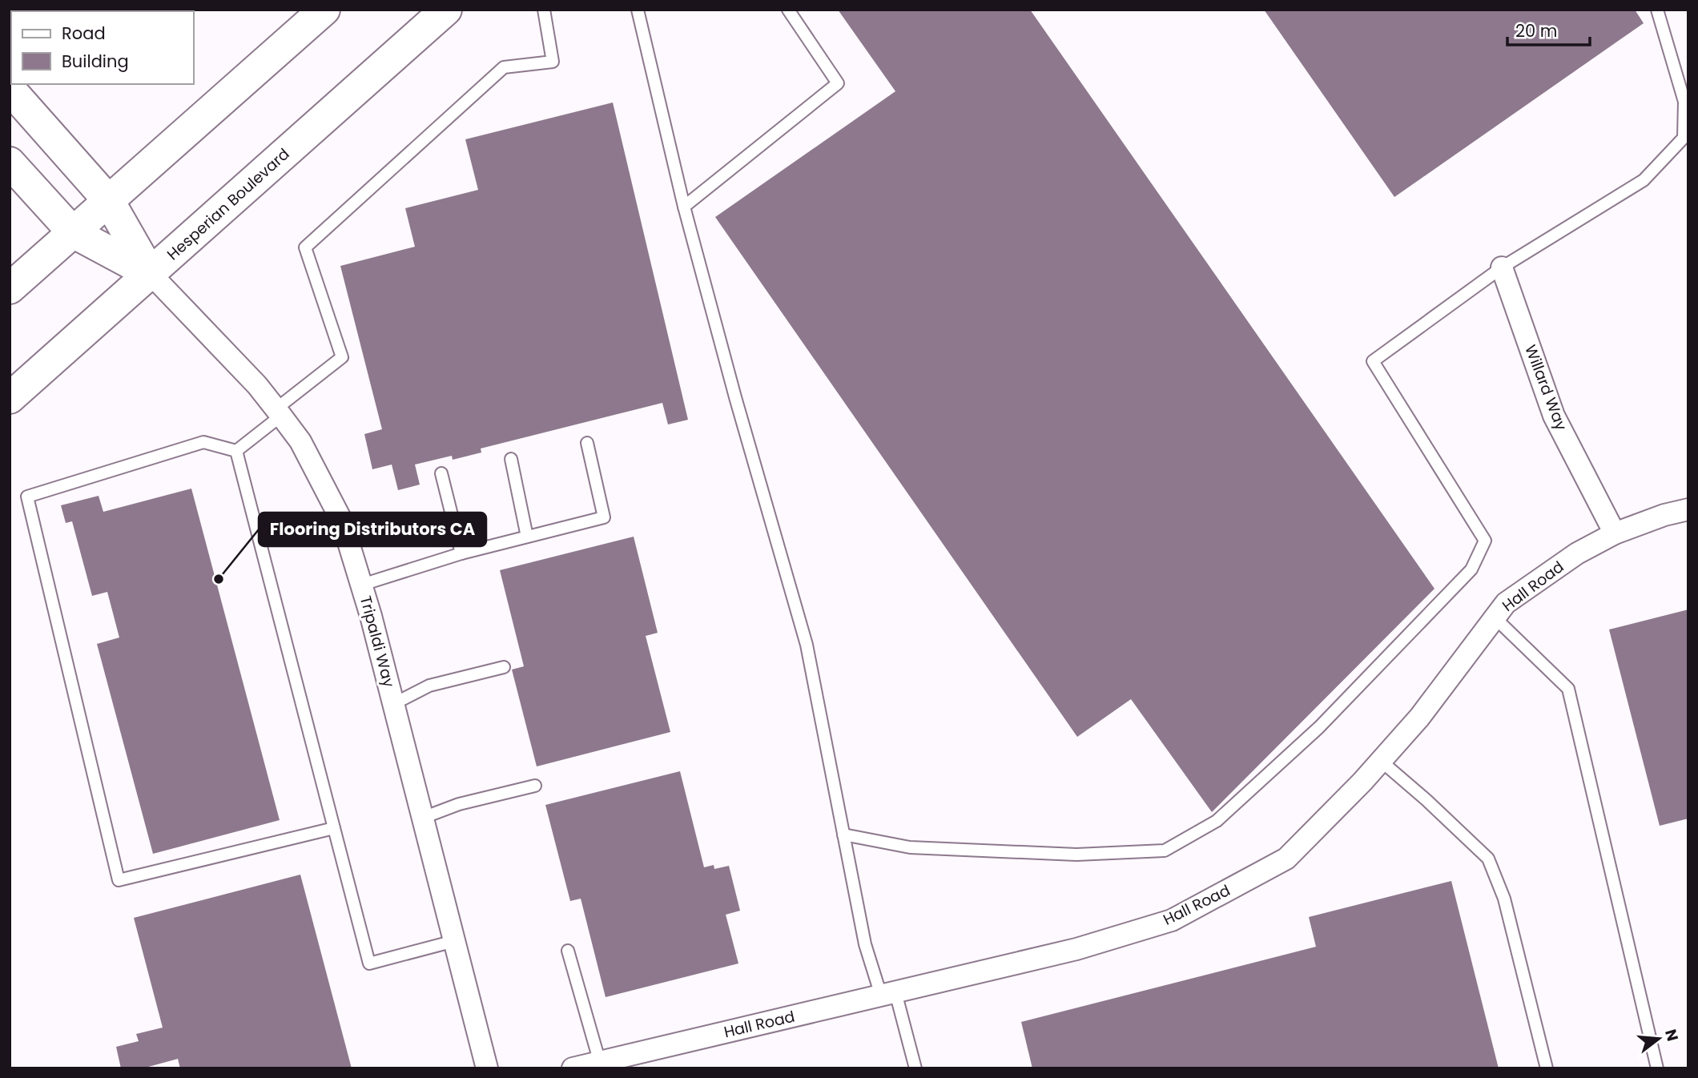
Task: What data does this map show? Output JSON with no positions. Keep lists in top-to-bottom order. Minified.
{"streets":{"main road":["Hesperian Boulevard"],"street":["Willard Way","Hall Road","Tripaldi Way"]},"crossings":[["Hesperian Boulevard","Tripaldi Way"],["Willard Way","Hall Road"]],"places":["Flooring Distributors CA"],"legend":["Road","Building"],"scale_bar":"20 m","north":"right"}
